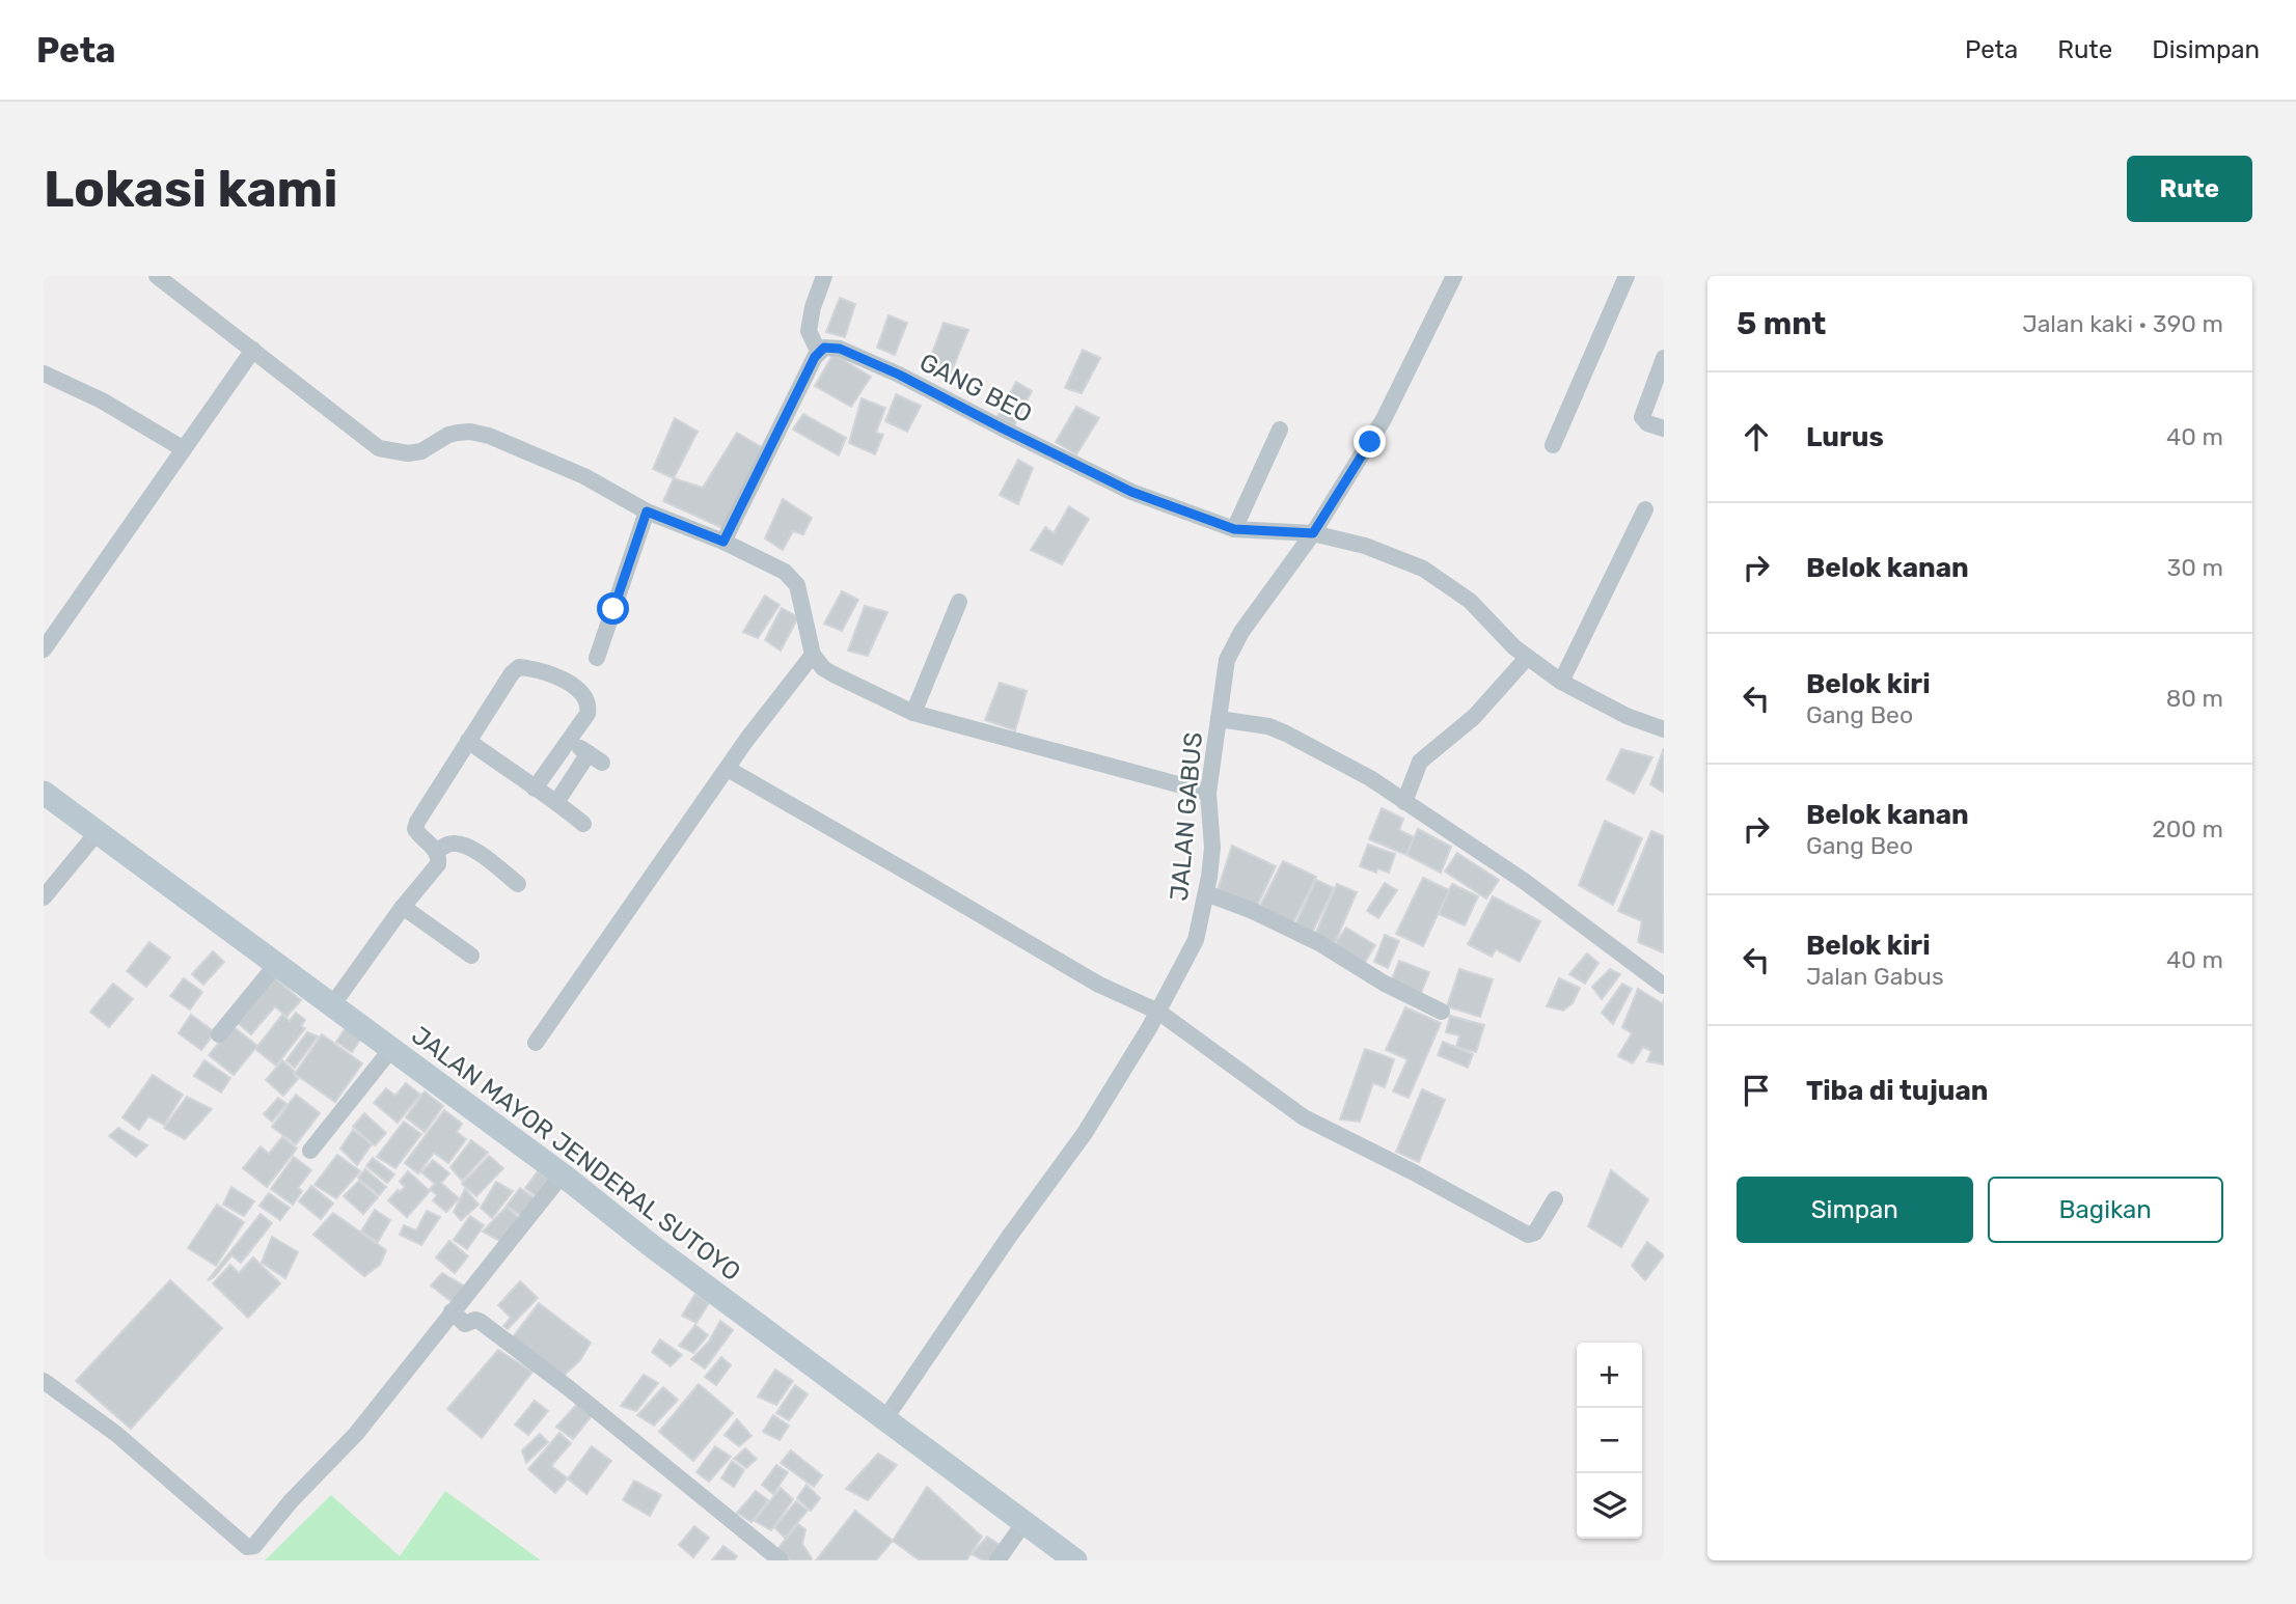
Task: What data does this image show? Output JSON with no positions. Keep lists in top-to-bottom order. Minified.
{"streets":{"main road":["JALAN MAYOR JENDERAL SUTOYO"],"street":["GANG BEO","JALAN GABUS"]},"crossings":[["GANG BEO","JALAN GABUS"],["JALAN GABUS","JALAN MAYOR JENDERAL SUTOYO"]],"page":{"header":"Peta","nav":["Peta","Rute","Disimpan"],"buttons":["Rute",["Simpan","Bagikan"]],"title":"Lokasi kami","heading":["5 mnt","Jalan kaki · 390 m"],"list":[["Lurus","40 m"],["Belok kanan","30 m"],["Belok kiri","Gang Beo","80 m"],["Belok kanan","Gang Beo","200 m"],["Belok kiri","Jalan Gabus","40 m"],"Tiba di tujuan"],"map_buttons":["+","−"]}}
